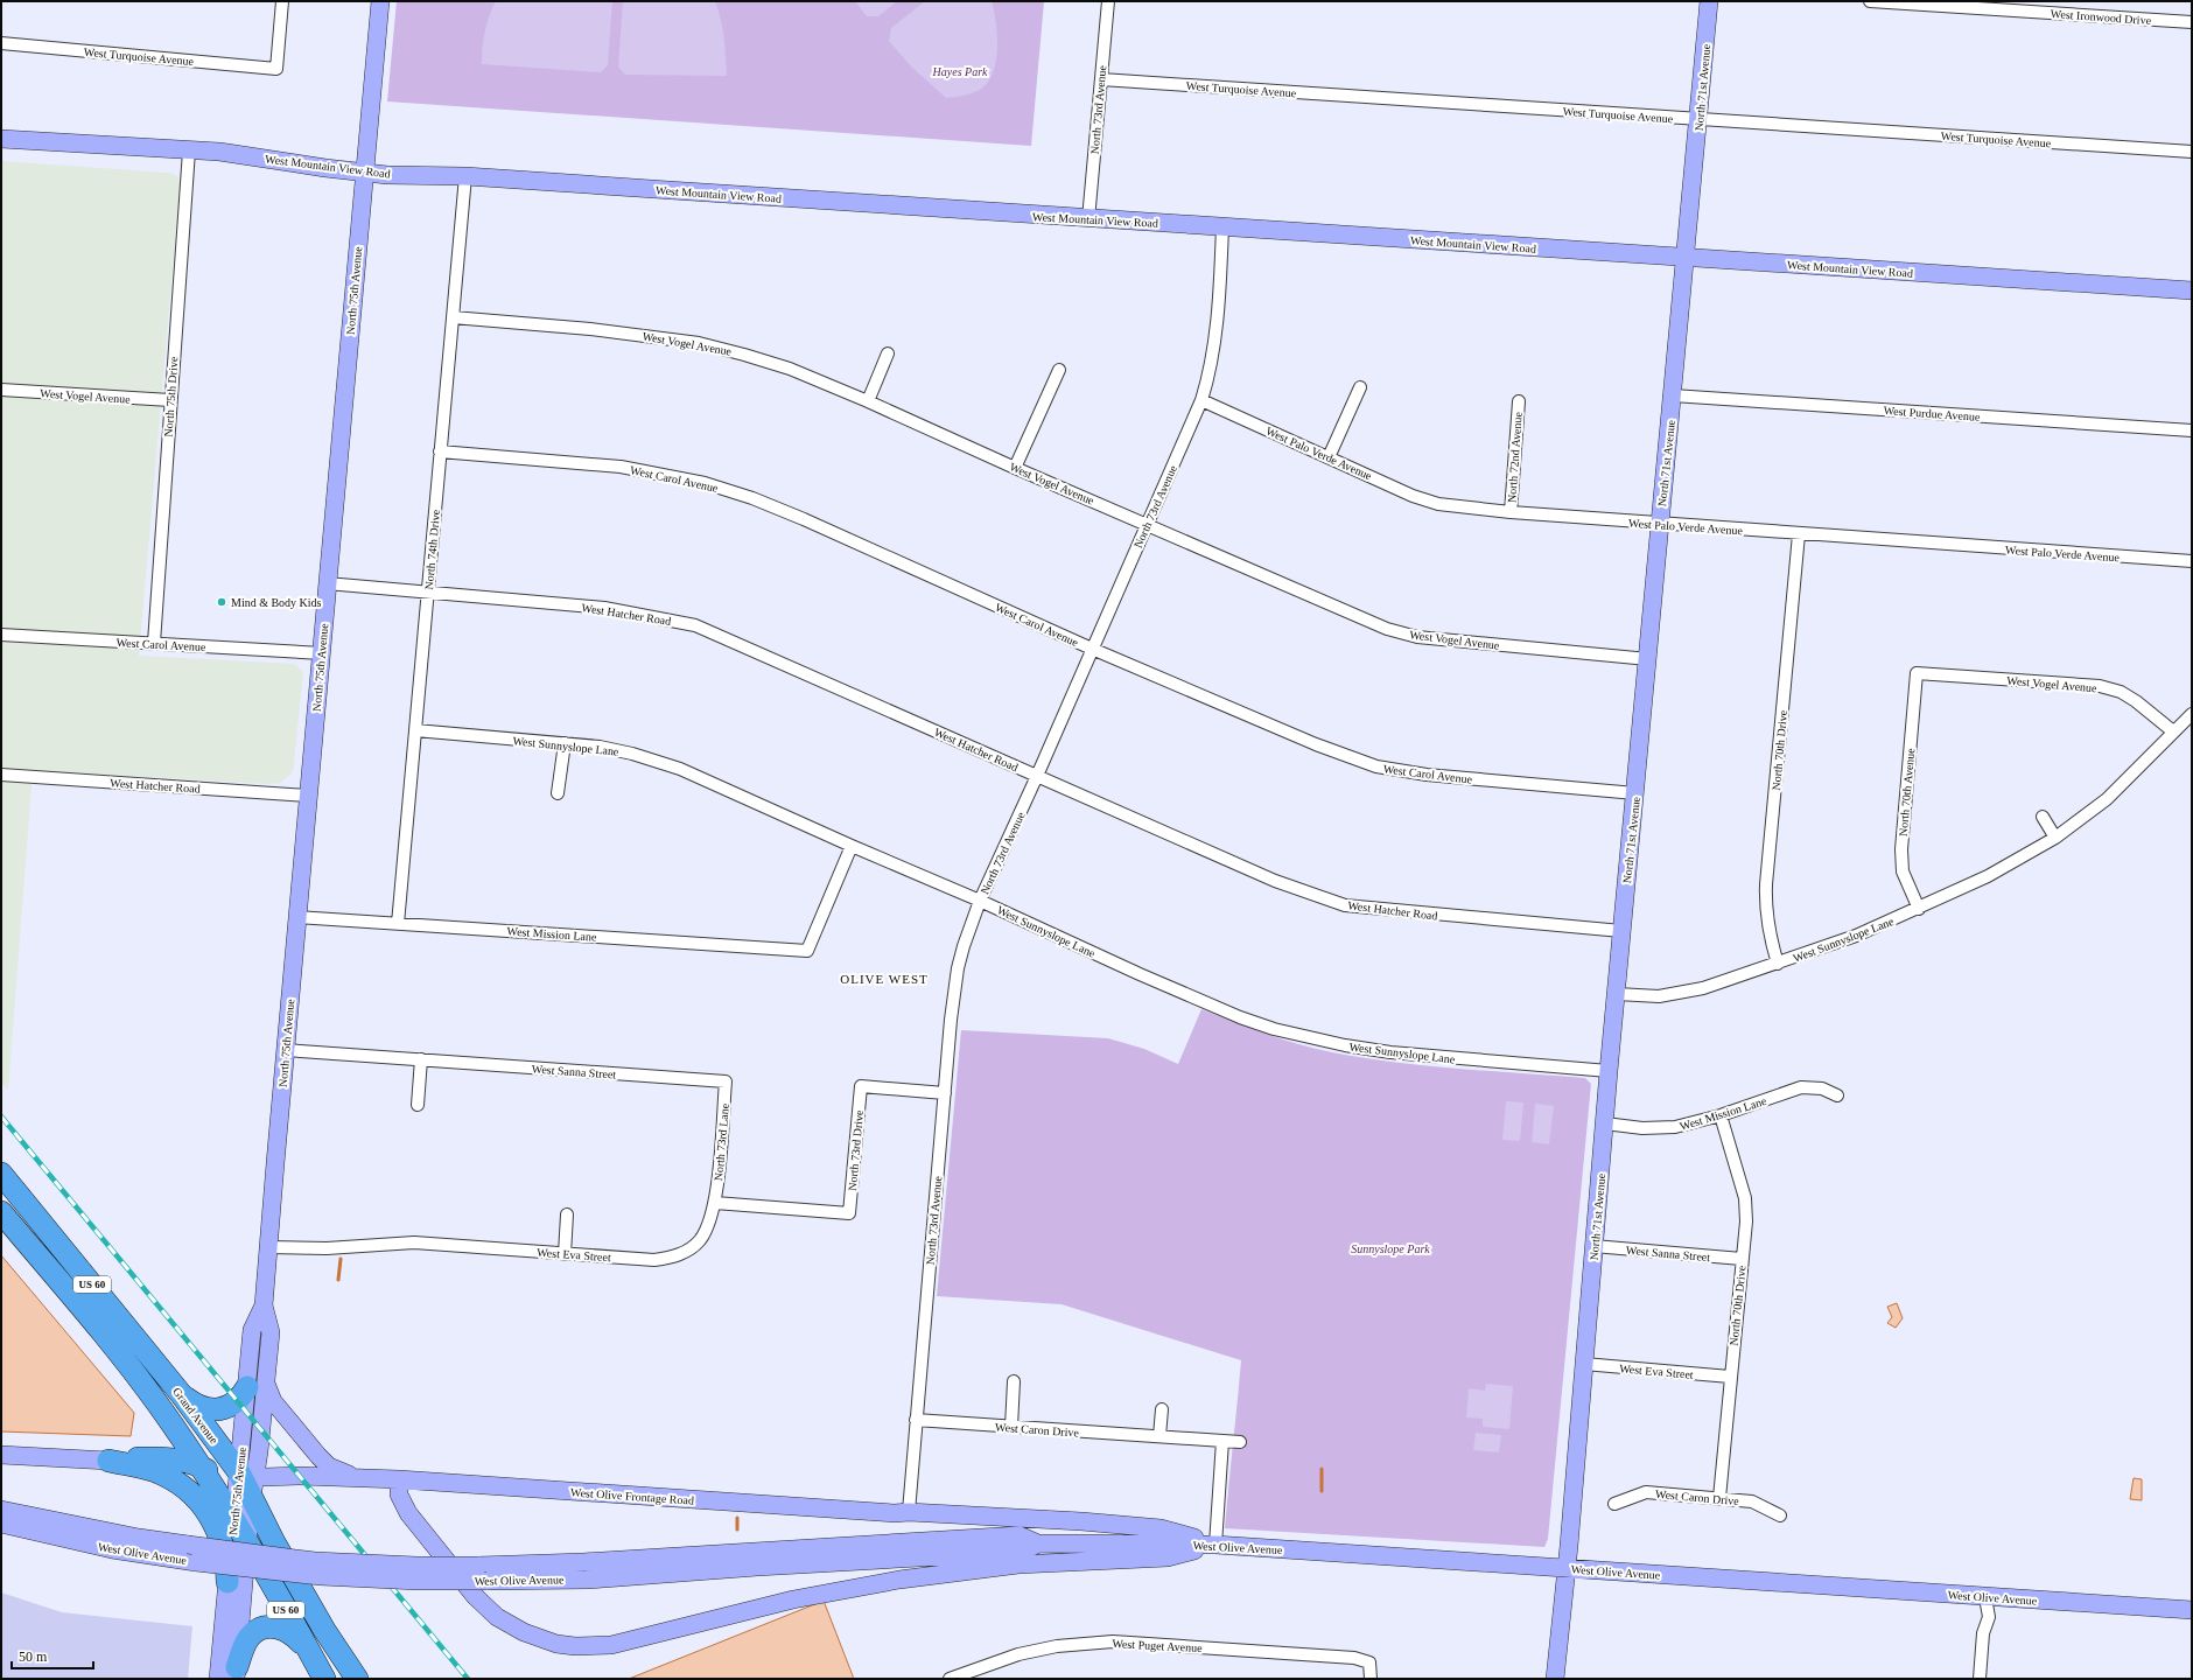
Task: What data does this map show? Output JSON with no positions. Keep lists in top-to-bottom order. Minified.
{"streets":{"highway":["US 60","Grand Avenue"],"main road":["North 71st Avenue","West Mountain View Road","North 75th Avenue","West Olive Frontage Road","West Olive Avenue"],"street":["West Ironwood Drive","West Turquoise Avenue","North 73rd Avenue","West Vogel Avenue","North 75th Drive","West Purdue Avenue","West Palo Verde Avenue","North 72nd Avenue","West Carol Avenue","North 74th Drive","West Hatcher Road","West Sunnyslope Lane","North 70th Drive","North 70th Avenue","West Mission Lane","West Sanna Street","North 73rd Lane","North 73rd Drive","West Eva Street","West Caron Drive","West Puget Avenue"]},"crossings":[["West Turquoise Avenue","North 71st Avenue"],["West Turquoise Avenue","North 73rd Avenue"],["North 71st Avenue","West Mountain View Road"],["North 71st Avenue","West Vogel Avenue"],["North 71st Avenue","West Purdue Avenue"],["North 71st Avenue","West Palo Verde Avenue"],["North 71st Avenue","West Carol Avenue"],["North 71st Avenue","West Hatcher Road"],["North 71st Avenue","West Sunnyslope Lane"],["North 71st Avenue","West Mission Lane"],["North 71st Avenue","West Sanna Street"],["North 71st Avenue","West Eva Street"],["North 71st Avenue","West Olive Avenue"],["North 73rd Avenue","West Mountain View Road"],["North 73rd Avenue","West Vogel Avenue"],["North 73rd Avenue","West Palo Verde Avenue"],["North 73rd Avenue","West Carol Avenue"],["North 73rd Avenue","West Hatcher Road"],["North 73rd Avenue","West Sunnyslope Lane"],["North 73rd Avenue","North 73rd Drive"],["North 73rd Avenue","West Caron Drive"],["North 73rd Avenue","West Olive Frontage Road"],["West Mountain View Road","North 75th Avenue"],["West Mountain View Road","North 75th Drive"],["West Mountain View Road","North 74th Drive"],["North 75th Avenue","West Carol Avenue"],["North 75th Avenue","West Hatcher Road"],["North 75th Avenue","West Mission Lane"],["North 75th Avenue","West Sanna Street"],["North 75th Avenue","West Eva Street"],["North 75th Avenue","US 60"],["North 75th Avenue","Grand Avenue"],["West Vogel Avenue","North 75th Drive"],["West Vogel Avenue","North 74th Drive"],["West Vogel Avenue","West Sunnyslope Lane"],["West Vogel Avenue","North 70th Avenue"],["North 75th Drive","West Carol Avenue"],["West Palo Verde Avenue","North 72nd Avenue"],["West Palo Verde Avenue","North 70th Drive"],["West Carol Avenue","North 74th Drive"],["North 74th Drive","West Hatcher Road"],["North 74th Drive","West Sunnyslope Lane"],["North 74th Drive","West Mission Lane"],["West Sunnyslope Lane","North 70th Drive"],["West Sunnyslope Lane","North 70th Avenue"],["West Sunnyslope Lane","West Mission Lane"],["North 70th Drive","West Mission Lane"],["North 70th Drive","West Sanna Street"],["North 70th Drive","West Eva Street"],["North 70th Drive","West Caron Drive"],["West Sanna Street","North 73rd Lane"],["North 73rd Lane","North 73rd Drive"],["North 73rd Lane","West Eva Street"],["North 73rd Drive","West Eva Street"],["US 60","Grand Avenue"],["West Olive Frontage Road","West Olive Avenue"]],"districts":["OLIVE WEST"],"parks":["Hayes Park","Sunnyslope Park"],"places":["Mind & Body Kids"],"scale_bar":"50 m"}
